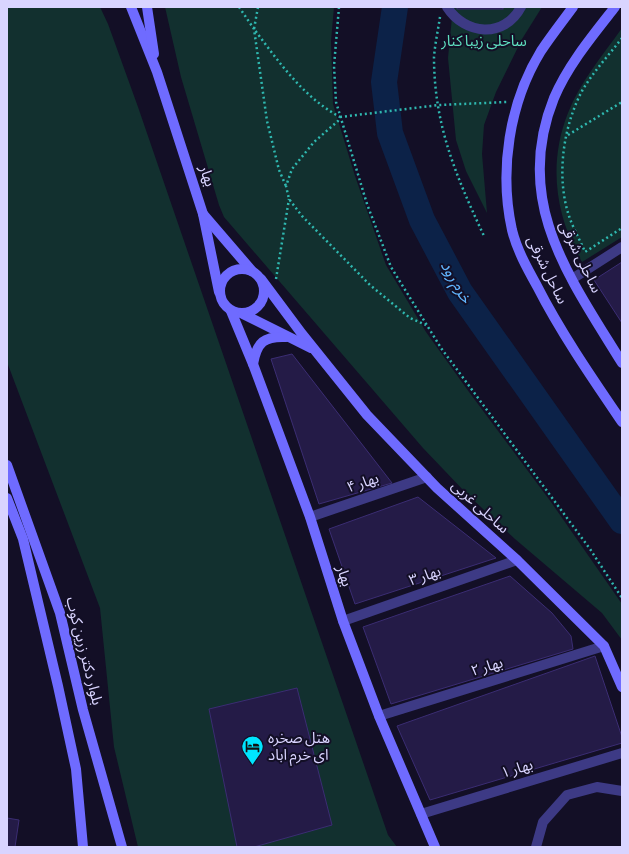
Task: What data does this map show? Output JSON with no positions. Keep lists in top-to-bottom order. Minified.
{"streets":{"main road":["بهار","ساحلی شرقی","ساحل شرقی","ساحلی غربی","بلوار دکتر زرین کوب"],"street":["بهار ۴","بهار ۳","بهار ۲","بهار ۱"]},"crossings":[["بهار","بهار ۴"],["بهار","ساحلی غربی"],["بهار","بهار ۳"],["بهار","بهار ۲"],["بهار","بهار ۱"],["بهار ۴","ساحلی غربی"],["ساحلی غربی","بهار ۳"],["ساحلی غربی","بهار ۲"]],"water":["خرم رود"],"parks":["ساحلی زیبا کنار"],"places":{"hotel":["هتل صخره ای خرم اباد"]}}
